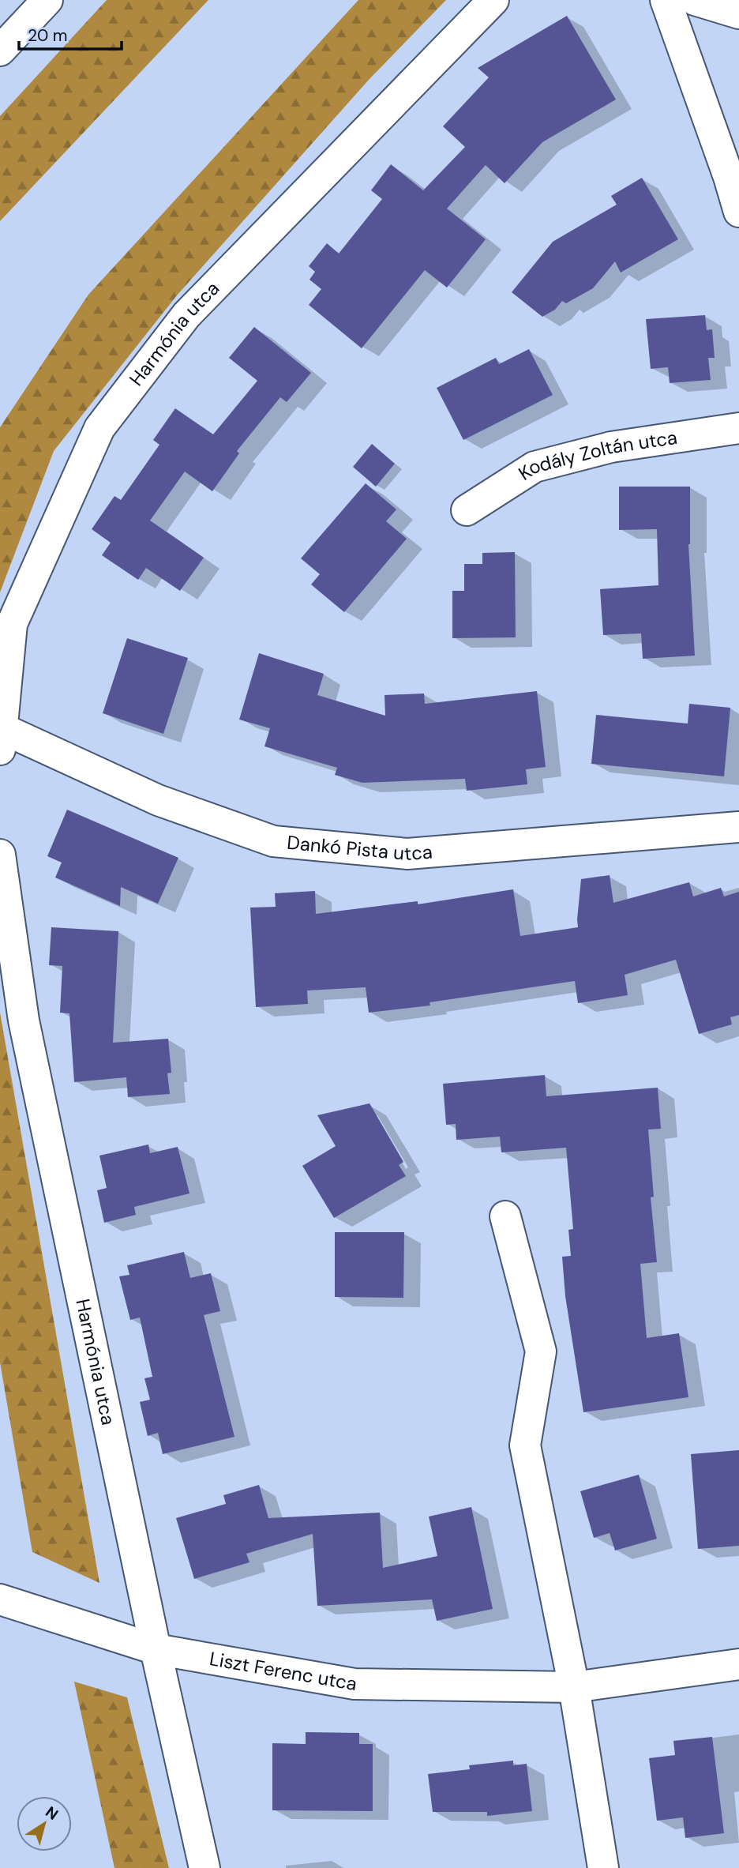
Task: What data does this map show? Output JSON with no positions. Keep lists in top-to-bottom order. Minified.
{"streets":{"street":["Harmónia utca","Kodály Zoltán utca","Dankó Pista utca","Liszt Ferenc utca"]},"crossings":[["Harmónia utca","Dankó Pista utca"],["Harmónia utca","Liszt Ferenc utca"]],"scale_bar":"20 m","north":"top right"}
